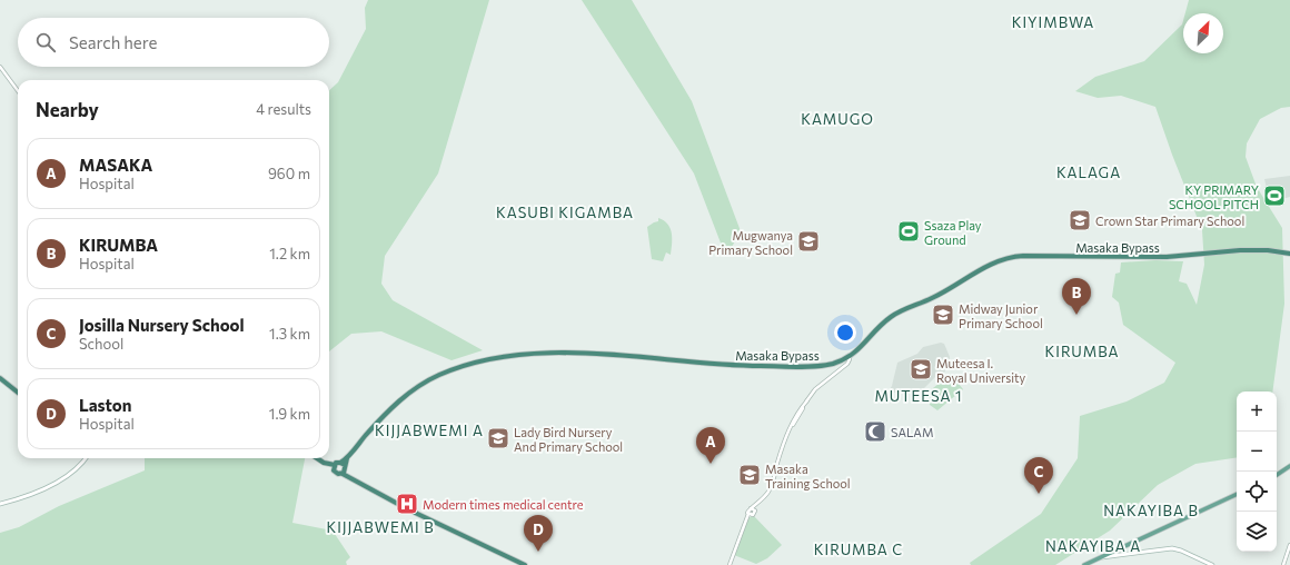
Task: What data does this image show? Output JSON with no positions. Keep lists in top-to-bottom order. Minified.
{"streets":{"highway":["Masaka Bypass"]},"districts":["KIYIMBWA","KAMUGO","KALAGA","KASUBI KIGAMBA","KIRUMBA","MUTEESA 1","KIJJABWEMI A","NAKAYIBA B","KIJJABWEMI B","NAKAYIBA A","KIRUMBA C"],"places":{"sports":["KY PRIMARY SCHOOL PITCH","Ssaza Play Ground"],"school or university":["Crown Star Primary School","Mugwanya Primary School","Midway Junior Primary School","Muteesa I. Royal University","Lady Bird Nursery And Primary School","Masaka Training School"],"mosque":["SALAM"],"hospital":["Modern times medical centre"]},"north":"top right","page":{"search":"Search here","heading":["Nearby","4 results"],"list":[{"mark":"A","name":"MASAKA","note":"Hospital","value":"960 m"},{"mark":"B","name":"KIRUMBA","note":"Hospital","value":"1.2 km"},{"mark":"C","name":"Josilla Nursery School","note":"School","value":"1.3 km"},{"mark":"D","name":"Laston","note":"Hospital","value":"1.9 km"}],"pins":["B","A","C","D"],"map_buttons":["+","−"]}}
